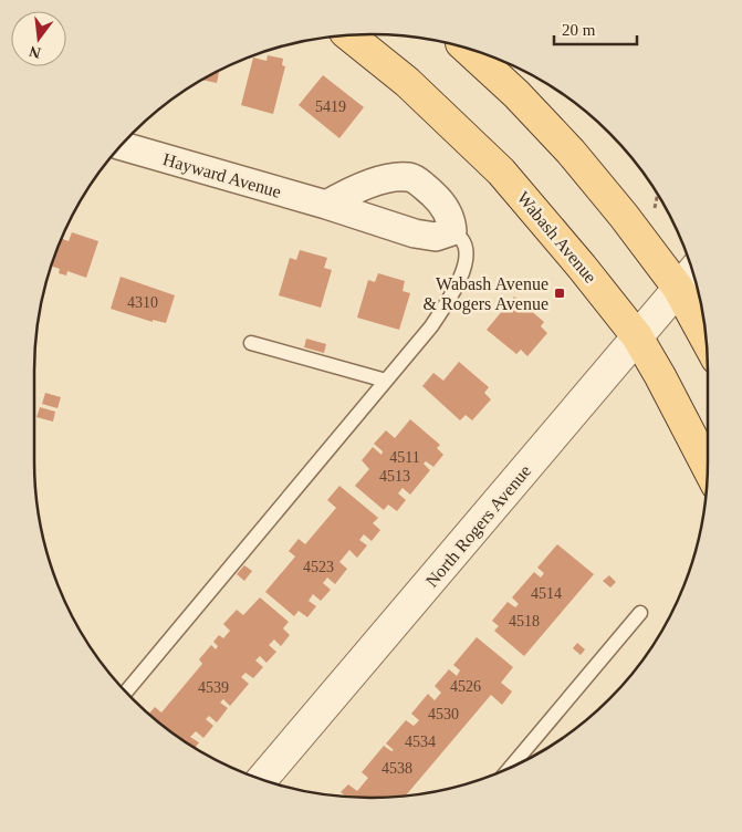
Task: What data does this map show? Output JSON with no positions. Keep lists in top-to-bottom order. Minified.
{"streets":{"main road":["Wabash Avenue"],"street":["Hayward Avenue","North Rogers Avenue"]},"crossings":[["Wabash Avenue","North Rogers Avenue"]],"places":{"transit":["Wabash Avenue & Rogers Avenue"]},"house_numbers":["5419","4310","4511","4513","4523","4514","4518","4526","4539","4530","4534","4538"],"scale_bar":"20 m","north":"bottom"}
